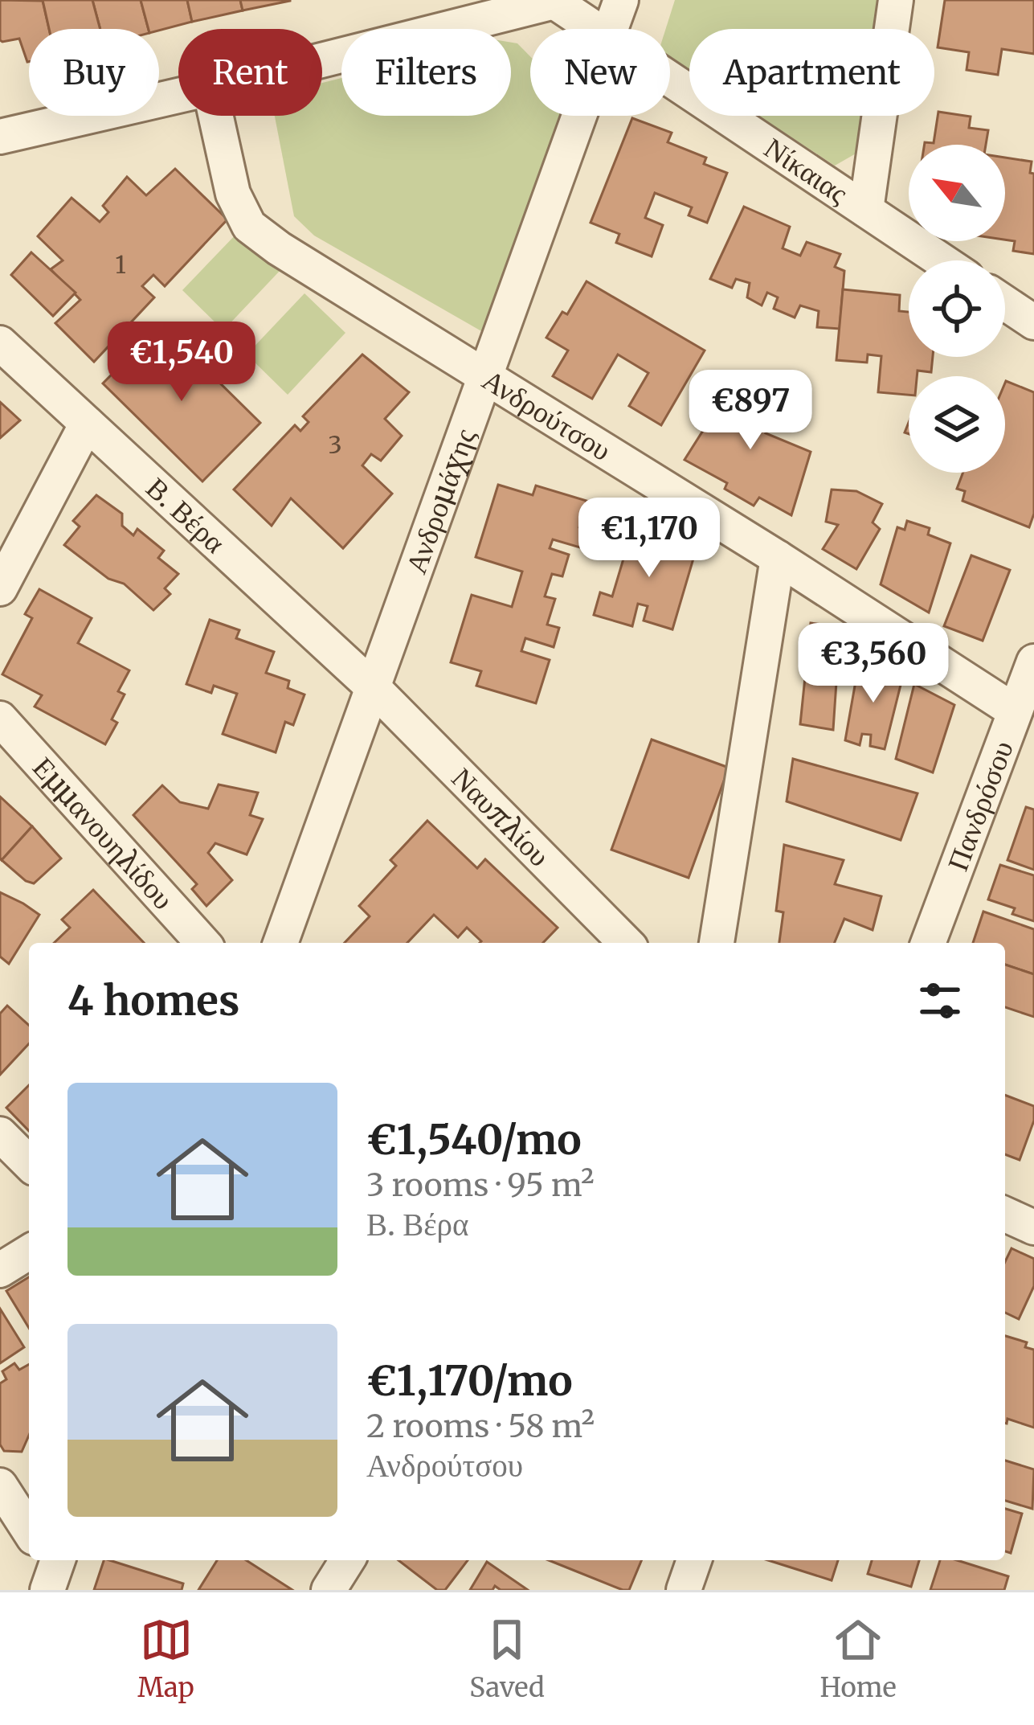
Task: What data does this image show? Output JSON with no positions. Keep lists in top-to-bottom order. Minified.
{"streets":{"street":["Νίκαιας","Ανδρούτσου","Ανδρομάχης","Β. Βέρα","Πανδρόσου","Ναυπλίου","Εμμανουηλίδου"]},"crossings":[["Ανδρούτσου","Ανδρομάχης"],["Ανδρούτσου","Πανδρόσου"],["Ανδρομάχης","Β. Βέρα"],["Ανδρομάχης","Ναυπλίου"],["Β. Βέρα","Ναυπλίου"]],"house_numbers":["1","3"],"north":"top left","page":{"chip":["Buy","Rent","Filters","New","Apartment"],"price":["€1,540","€897","€1,170","€3,560"],"heading":"4 homes","list":[{"name":"€1,540/mo","note":"3 rooms · 95 m² · Β. Βέρα"},{"name":"€1,170/mo","note":"2 rooms · 58 m² · Ανδρούτσου"}],"tabs":["Map","Saved","Home"]}}
